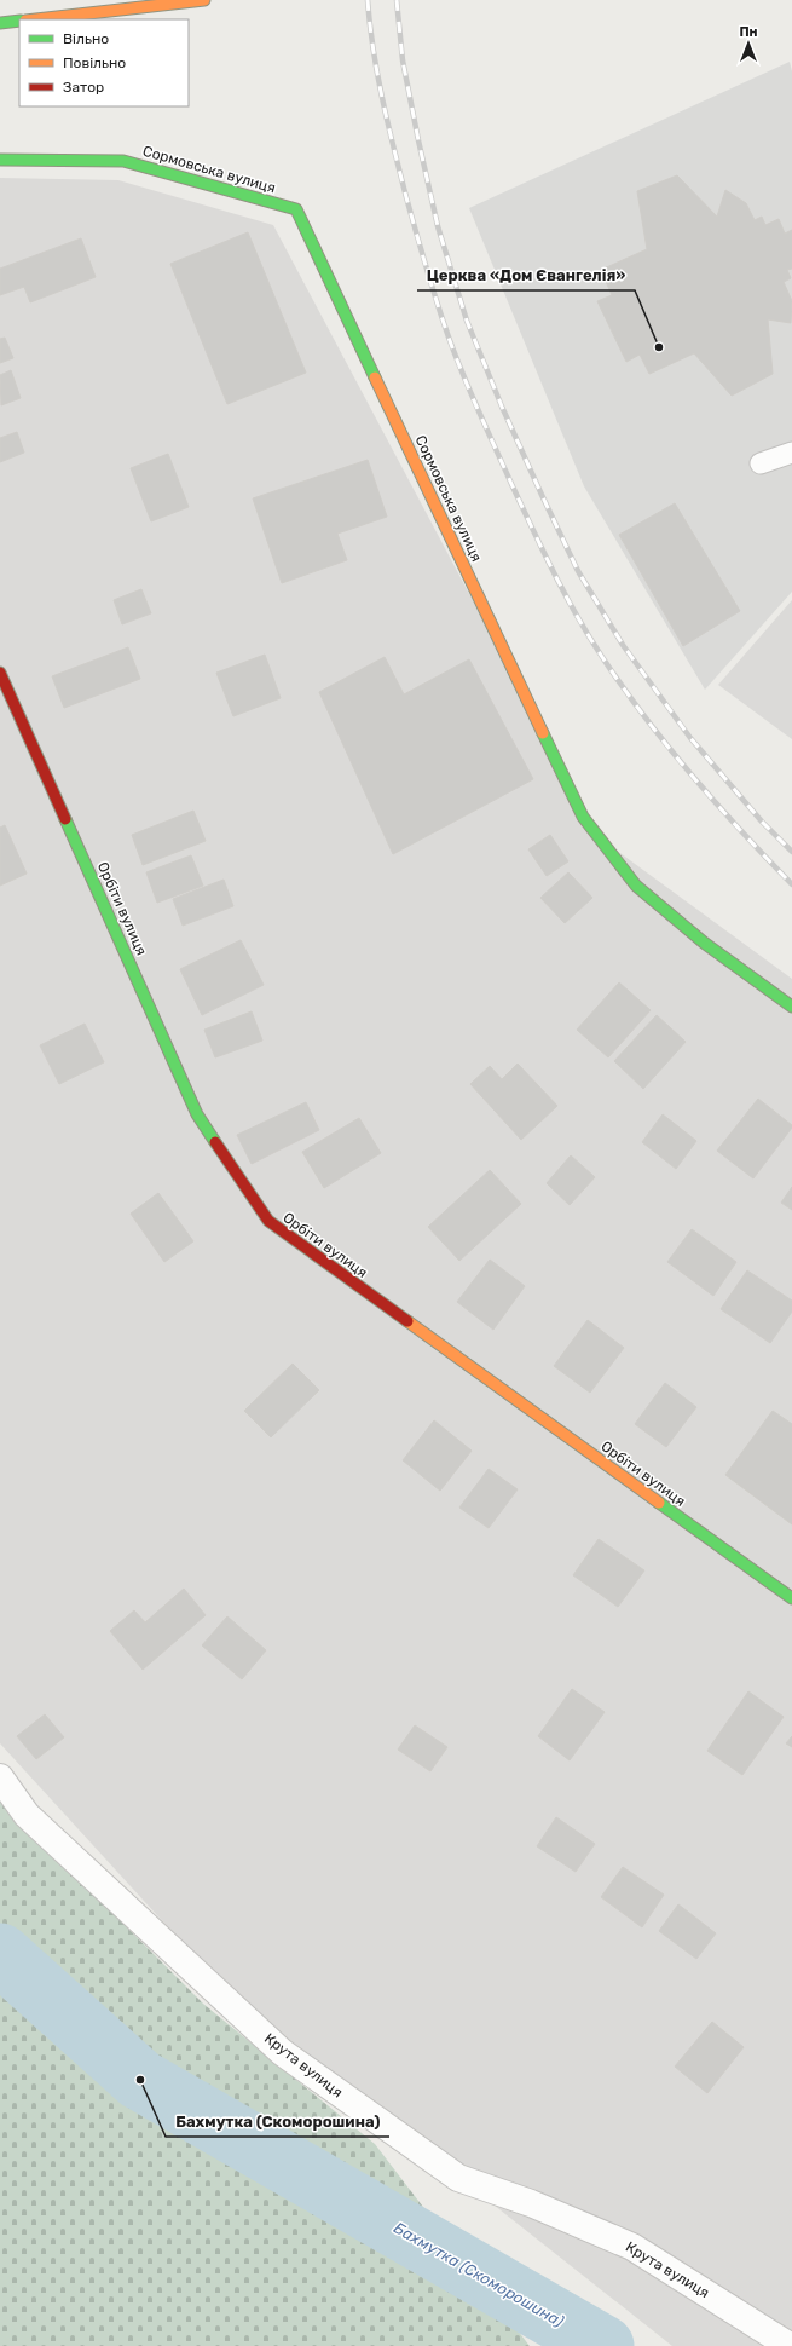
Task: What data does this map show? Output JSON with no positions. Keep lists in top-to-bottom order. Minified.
{"streets":{"street":["Сормовська вулиця","Орбіти вулиця","Крута вулиця"]},"water":["Бахмутка (Скоморошина)"],"places":["Церква «Дом Євангелія»","Бахмутка (Скоморошина)"],"legend":["Вільно","Повільно","Затор"],"north":"top"}
